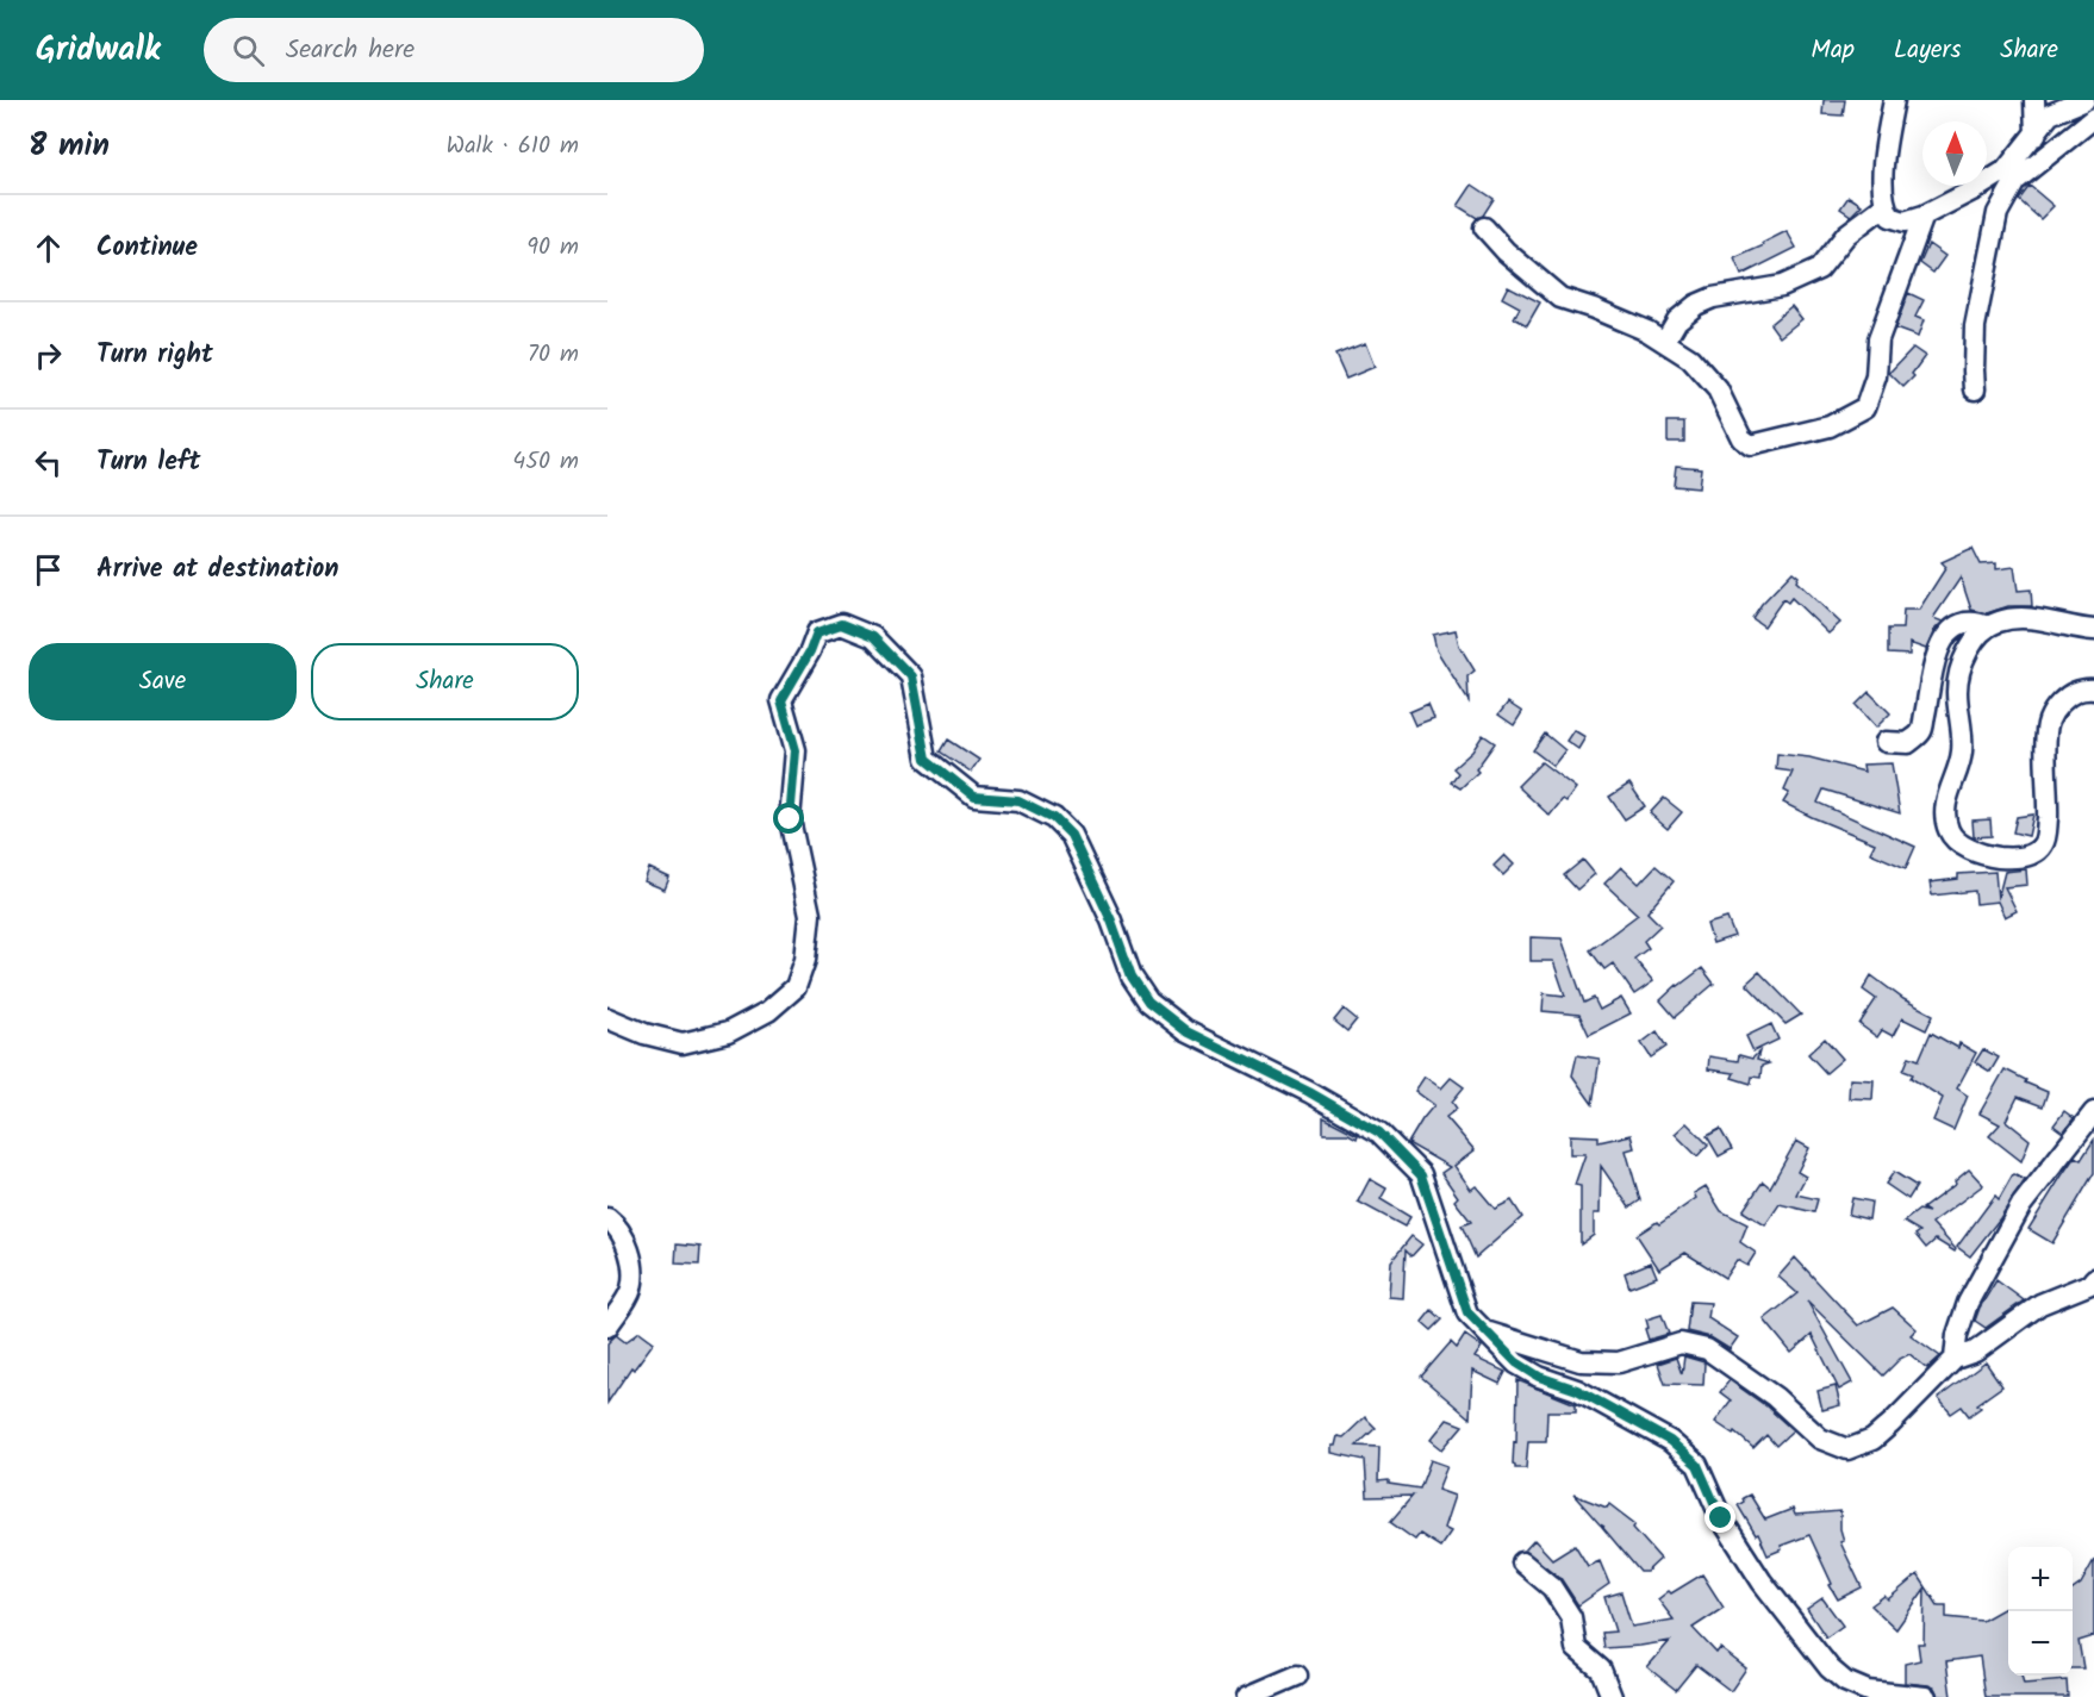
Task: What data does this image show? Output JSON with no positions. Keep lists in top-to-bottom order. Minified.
{"north":"top","page":{"header":"Gridwalk","search":"Search here","nav":["Map","Layers","Share"],"heading":["8 min","Walk · 610 m"],"list":[["Continue","90 m"],["Turn right","70 m"],["Turn left","450 m"],"Arrive at destination"],"buttons":["Save","Share"],"map_buttons":["+","−"]}}
